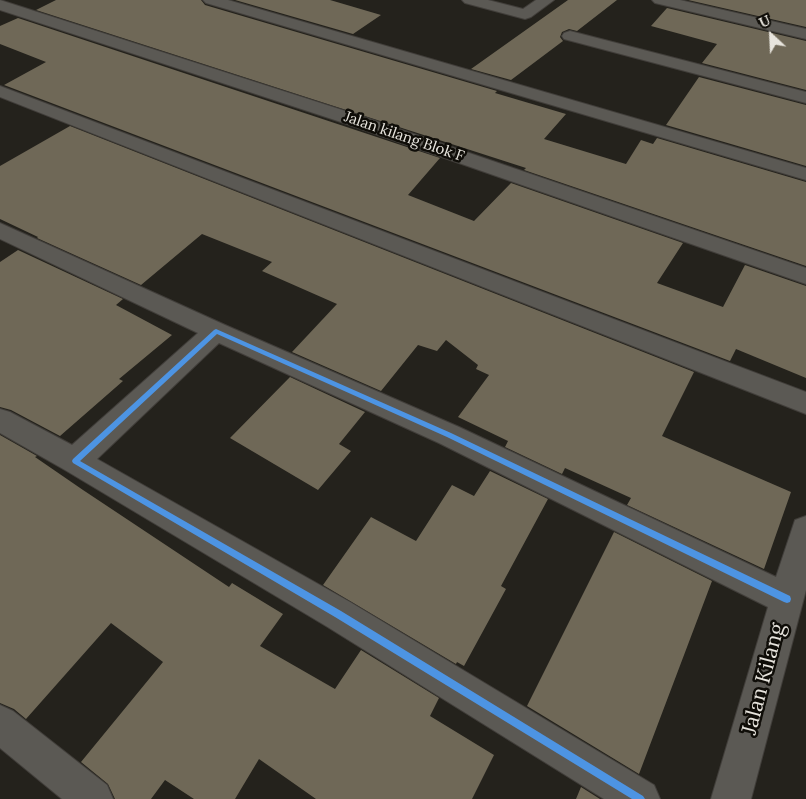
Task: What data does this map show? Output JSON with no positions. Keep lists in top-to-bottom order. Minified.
{"streets":{"street":["Jalan kilang Blok F","Jalan Kilang"]},"north":"top left"}
